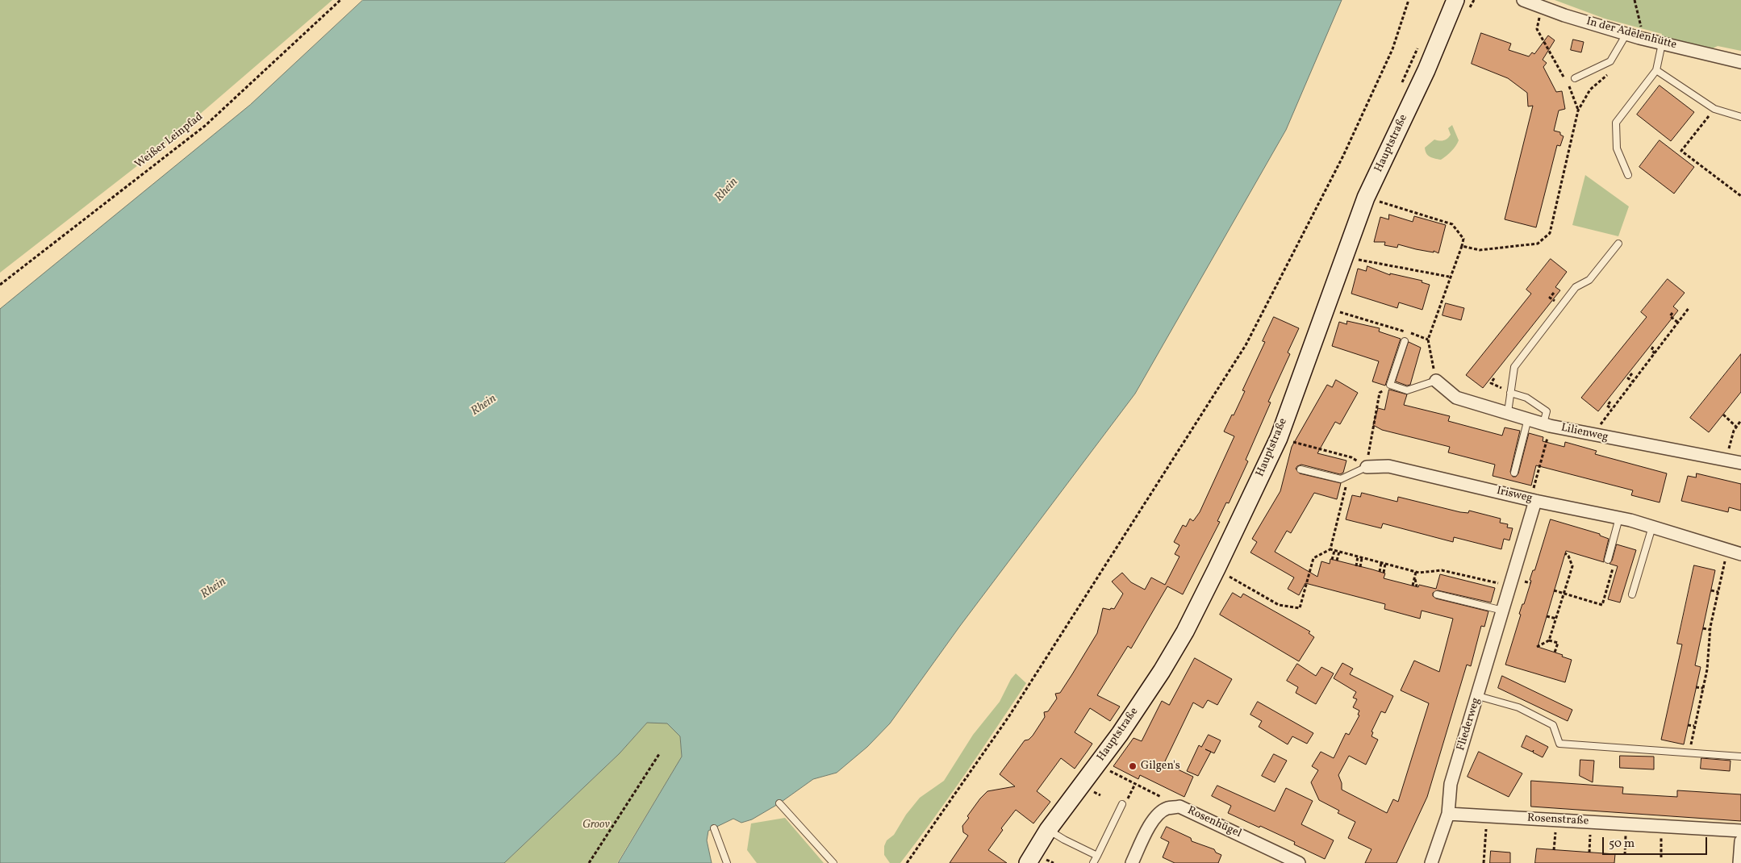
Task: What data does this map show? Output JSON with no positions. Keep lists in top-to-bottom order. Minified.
{"streets":{"main road":["Hauptstraße"],"street":["In der Adelenhütte","Lilienweg","Irisweg","Fliederweg","Rosenstraße","Rosenhügel"],"path":["Weißer Leinpfad"]},"crossings":[["Irisweg","Fliederweg"],["Fliederweg","Rosenstraße"]],"water":["Rhein"],"parks":["Groov"],"places":["Gilgen's"],"scale_bar":"50 m"}
